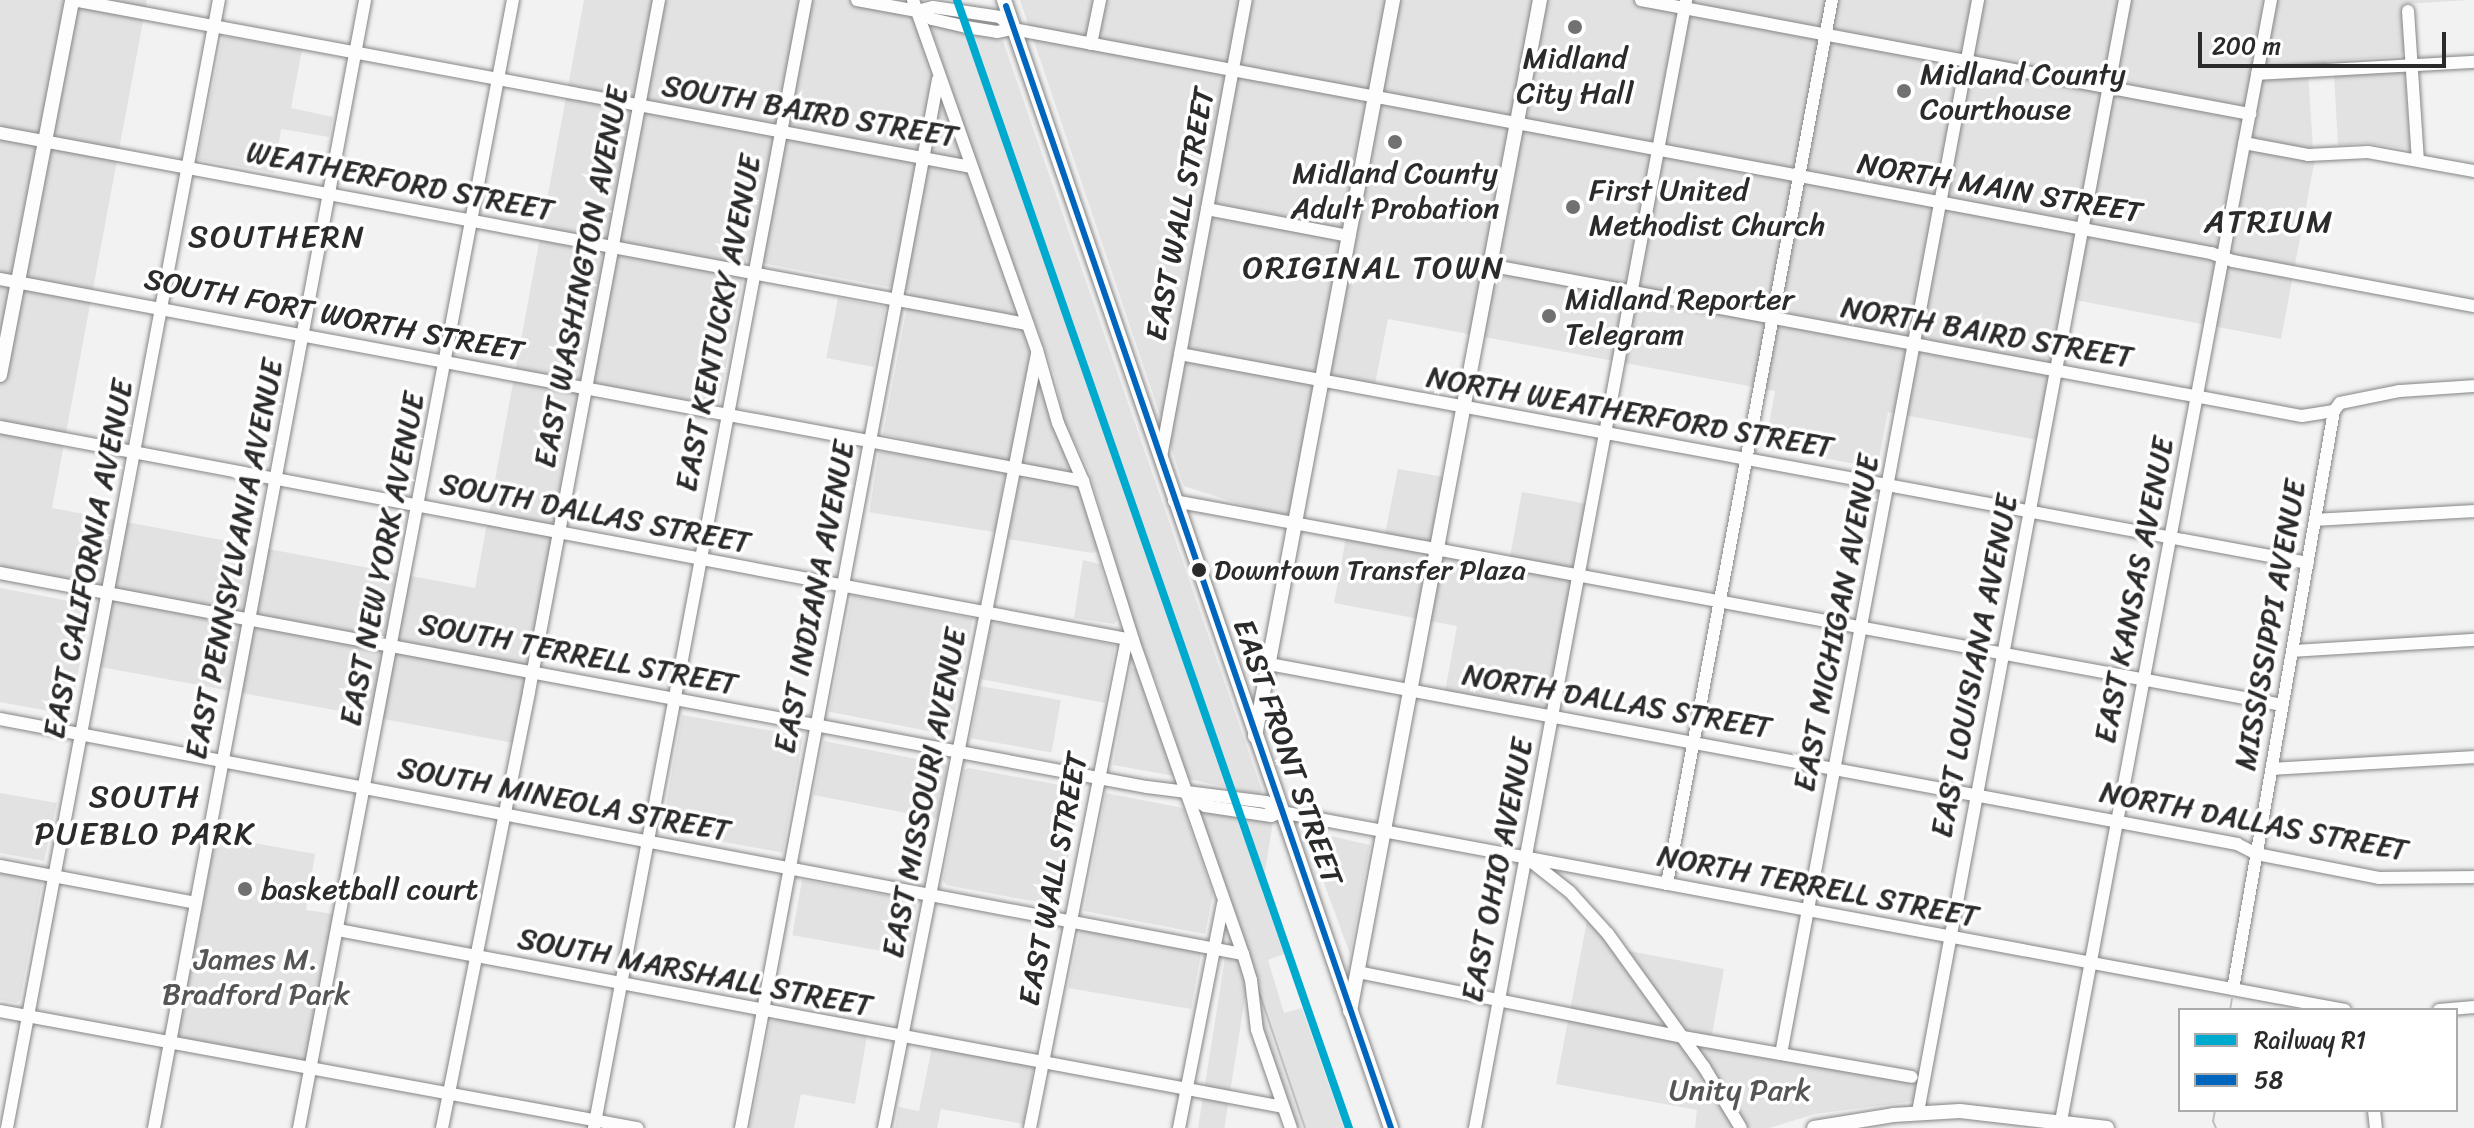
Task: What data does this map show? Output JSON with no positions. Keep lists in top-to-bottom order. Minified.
{"streets":{"main road":["EAST FRONT STREET"],"street":["SOUTH BAIRD STREET","WEATHERFORD STREET","NORTH MAIN STREET","EAST WALL STREET","EAST WASHINGTON AVENUE","SOUTH FORT WORTH STREET","EAST KENTUCKY AVENUE","NORTH BAIRD STREET","NORTH WEATHERFORD STREET","SOUTH DALLAS STREET","EAST CALIFORNIA AVENUE","EAST PENNSYLVANIA AVENUE","EAST NEW YORK AVENUE","EAST KANSAS AVENUE","EAST INDIANA AVENUE","EAST MICHIGAN AVENUE","MISSISSIPPI AVENUE","SOUTH TERRELL STREET","EAST LOUISIANA AVENUE","NORTH DALLAS STREET","EAST MISSOURI AVENUE","SOUTH MINEOLA STREET","EAST OHIO AVENUE","NORTH TERRELL STREET","SOUTH MARSHALL STREET"]},"crossings":[["SOUTH BAIRD STREET","EAST WASHINGTON AVENUE"],["SOUTH BAIRD STREET","EAST KENTUCKY AVENUE"],["SOUTH BAIRD STREET","EAST CALIFORNIA AVENUE"],["SOUTH BAIRD STREET","EAST PENNSYLVANIA AVENUE"],["SOUTH BAIRD STREET","EAST NEW YORK AVENUE"],["SOUTH BAIRD STREET","EAST INDIANA AVENUE"],["WEATHERFORD STREET","EAST WASHINGTON AVENUE"],["WEATHERFORD STREET","EAST KENTUCKY AVENUE"],["WEATHERFORD STREET","EAST CALIFORNIA AVENUE"],["WEATHERFORD STREET","EAST PENNSYLVANIA AVENUE"],["WEATHERFORD STREET","EAST NEW YORK AVENUE"],["WEATHERFORD STREET","EAST INDIANA AVENUE"],["NORTH MAIN STREET","EAST WALL STREET"],["NORTH MAIN STREET","EAST KANSAS AVENUE"],["NORTH MAIN STREET","EAST MICHIGAN AVENUE"],["NORTH MAIN STREET","EAST LOUISIANA AVENUE"],["NORTH MAIN STREET","EAST FRONT STREET"],["NORTH MAIN STREET","EAST OHIO AVENUE"],["EAST WALL STREET","NORTH WEATHERFORD STREET"],["EAST WALL STREET","SOUTH DALLAS STREET"],["EAST WALL STREET","SOUTH TERRELL STREET"],["EAST WALL STREET","EAST FRONT STREET"],["EAST WALL STREET","SOUTH MINEOLA STREET"],["EAST WALL STREET","NORTH TERRELL STREET"],["EAST WALL STREET","SOUTH MARSHALL STREET"],["EAST WASHINGTON AVENUE","SOUTH FORT WORTH STREET"],["EAST WASHINGTON AVENUE","SOUTH DALLAS STREET"],["EAST WASHINGTON AVENUE","SOUTH TERRELL STREET"],["EAST WASHINGTON AVENUE","SOUTH MINEOLA STREET"],["EAST WASHINGTON AVENUE","SOUTH MARSHALL STREET"],["SOUTH FORT WORTH STREET","EAST KENTUCKY AVENUE"],["SOUTH FORT WORTH STREET","EAST CALIFORNIA AVENUE"],["SOUTH FORT WORTH STREET","EAST PENNSYLVANIA AVENUE"],["SOUTH FORT WORTH STREET","EAST NEW YORK AVENUE"],["SOUTH FORT WORTH STREET","EAST INDIANA AVENUE"],["SOUTH FORT WORTH STREET","EAST MISSOURI AVENUE"],["EAST KENTUCKY AVENUE","SOUTH DALLAS STREET"],["EAST KENTUCKY AVENUE","SOUTH TERRELL STREET"],["EAST KENTUCKY AVENUE","SOUTH MINEOLA STREET"],["EAST KENTUCKY AVENUE","SOUTH MARSHALL STREET"],["NORTH BAIRD STREET","EAST KANSAS AVENUE"],["NORTH BAIRD STREET","EAST MICHIGAN AVENUE"],["NORTH BAIRD STREET","MISSISSIPPI AVENUE"],["NORTH BAIRD STREET","EAST LOUISIANA AVENUE"],["NORTH BAIRD STREET","EAST OHIO AVENUE"],["NORTH WEATHERFORD STREET","EAST KANSAS AVENUE"],["NORTH WEATHERFORD STREET","EAST MICHIGAN AVENUE"],["NORTH WEATHERFORD STREET","MISSISSIPPI AVENUE"],["NORTH WEATHERFORD STREET","EAST LOUISIANA AVENUE"],["NORTH WEATHERFORD STREET","EAST OHIO AVENUE"],["SOUTH DALLAS STREET","EAST CALIFORNIA AVENUE"],["SOUTH DALLAS STREET","EAST PENNSYLVANIA AVENUE"],["SOUTH DALLAS STREET","EAST NEW YORK AVENUE"],["SOUTH DALLAS STREET","EAST INDIANA AVENUE"],["SOUTH DALLAS STREET","EAST MISSOURI AVENUE"],["EAST CALIFORNIA AVENUE","SOUTH TERRELL STREET"],["EAST CALIFORNIA AVENUE","SOUTH MINEOLA STREET"],["EAST PENNSYLVANIA AVENUE","SOUTH TERRELL STREET"],["EAST PENNSYLVANIA AVENUE","SOUTH MINEOLA STREET"],["EAST NEW YORK AVENUE","SOUTH TERRELL STREET"],["EAST NEW YORK AVENUE","SOUTH MINEOLA STREET"],["EAST NEW YORK AVENUE","SOUTH MARSHALL STREET"],["EAST KANSAS AVENUE","NORTH DALLAS STREET"],["EAST KANSAS AVENUE","NORTH TERRELL STREET"],["EAST INDIANA AVENUE","SOUTH TERRELL STREET"],["EAST INDIANA AVENUE","SOUTH MINEOLA STREET"],["EAST INDIANA AVENUE","SOUTH MARSHALL STREET"],["EAST MICHIGAN AVENUE","NORTH DALLAS STREET"],["EAST MICHIGAN AVENUE","NORTH TERRELL STREET"],["MISSISSIPPI AVENUE","NORTH DALLAS STREET"],["MISSISSIPPI AVENUE","NORTH TERRELL STREET"],["SOUTH TERRELL STREET","EAST MISSOURI AVENUE"],["SOUTH TERRELL STREET","NORTH TERRELL STREET"],["EAST LOUISIANA AVENUE","NORTH DALLAS STREET"],["EAST LOUISIANA AVENUE","NORTH TERRELL STREET"],["NORTH DALLAS STREET","EAST OHIO AVENUE"],["EAST FRONT STREET","NORTH TERRELL STREET"],["EAST MISSOURI AVENUE","SOUTH MINEOLA STREET"],["EAST MISSOURI AVENUE","SOUTH MARSHALL STREET"],["EAST OHIO AVENUE","NORTH TERRELL STREET"]],"districts":["ATRIUM","SOUTHERN","ORIGINAL TOWN","SOUTH PUEBLO PARK"],"parks":["James M. Bradford Park","Unity Park"],"places":["Midland City Hall","Midland County Courthouse","Midland County Adult Probation","First United Methodist Church","Midland Reporter Telegram","Downtown Transfer Plaza","basketball court"],"lines":["rail line R1","transit line 58"],"legend":["Railway R1","58"],"scale_bar":"200 m"}
